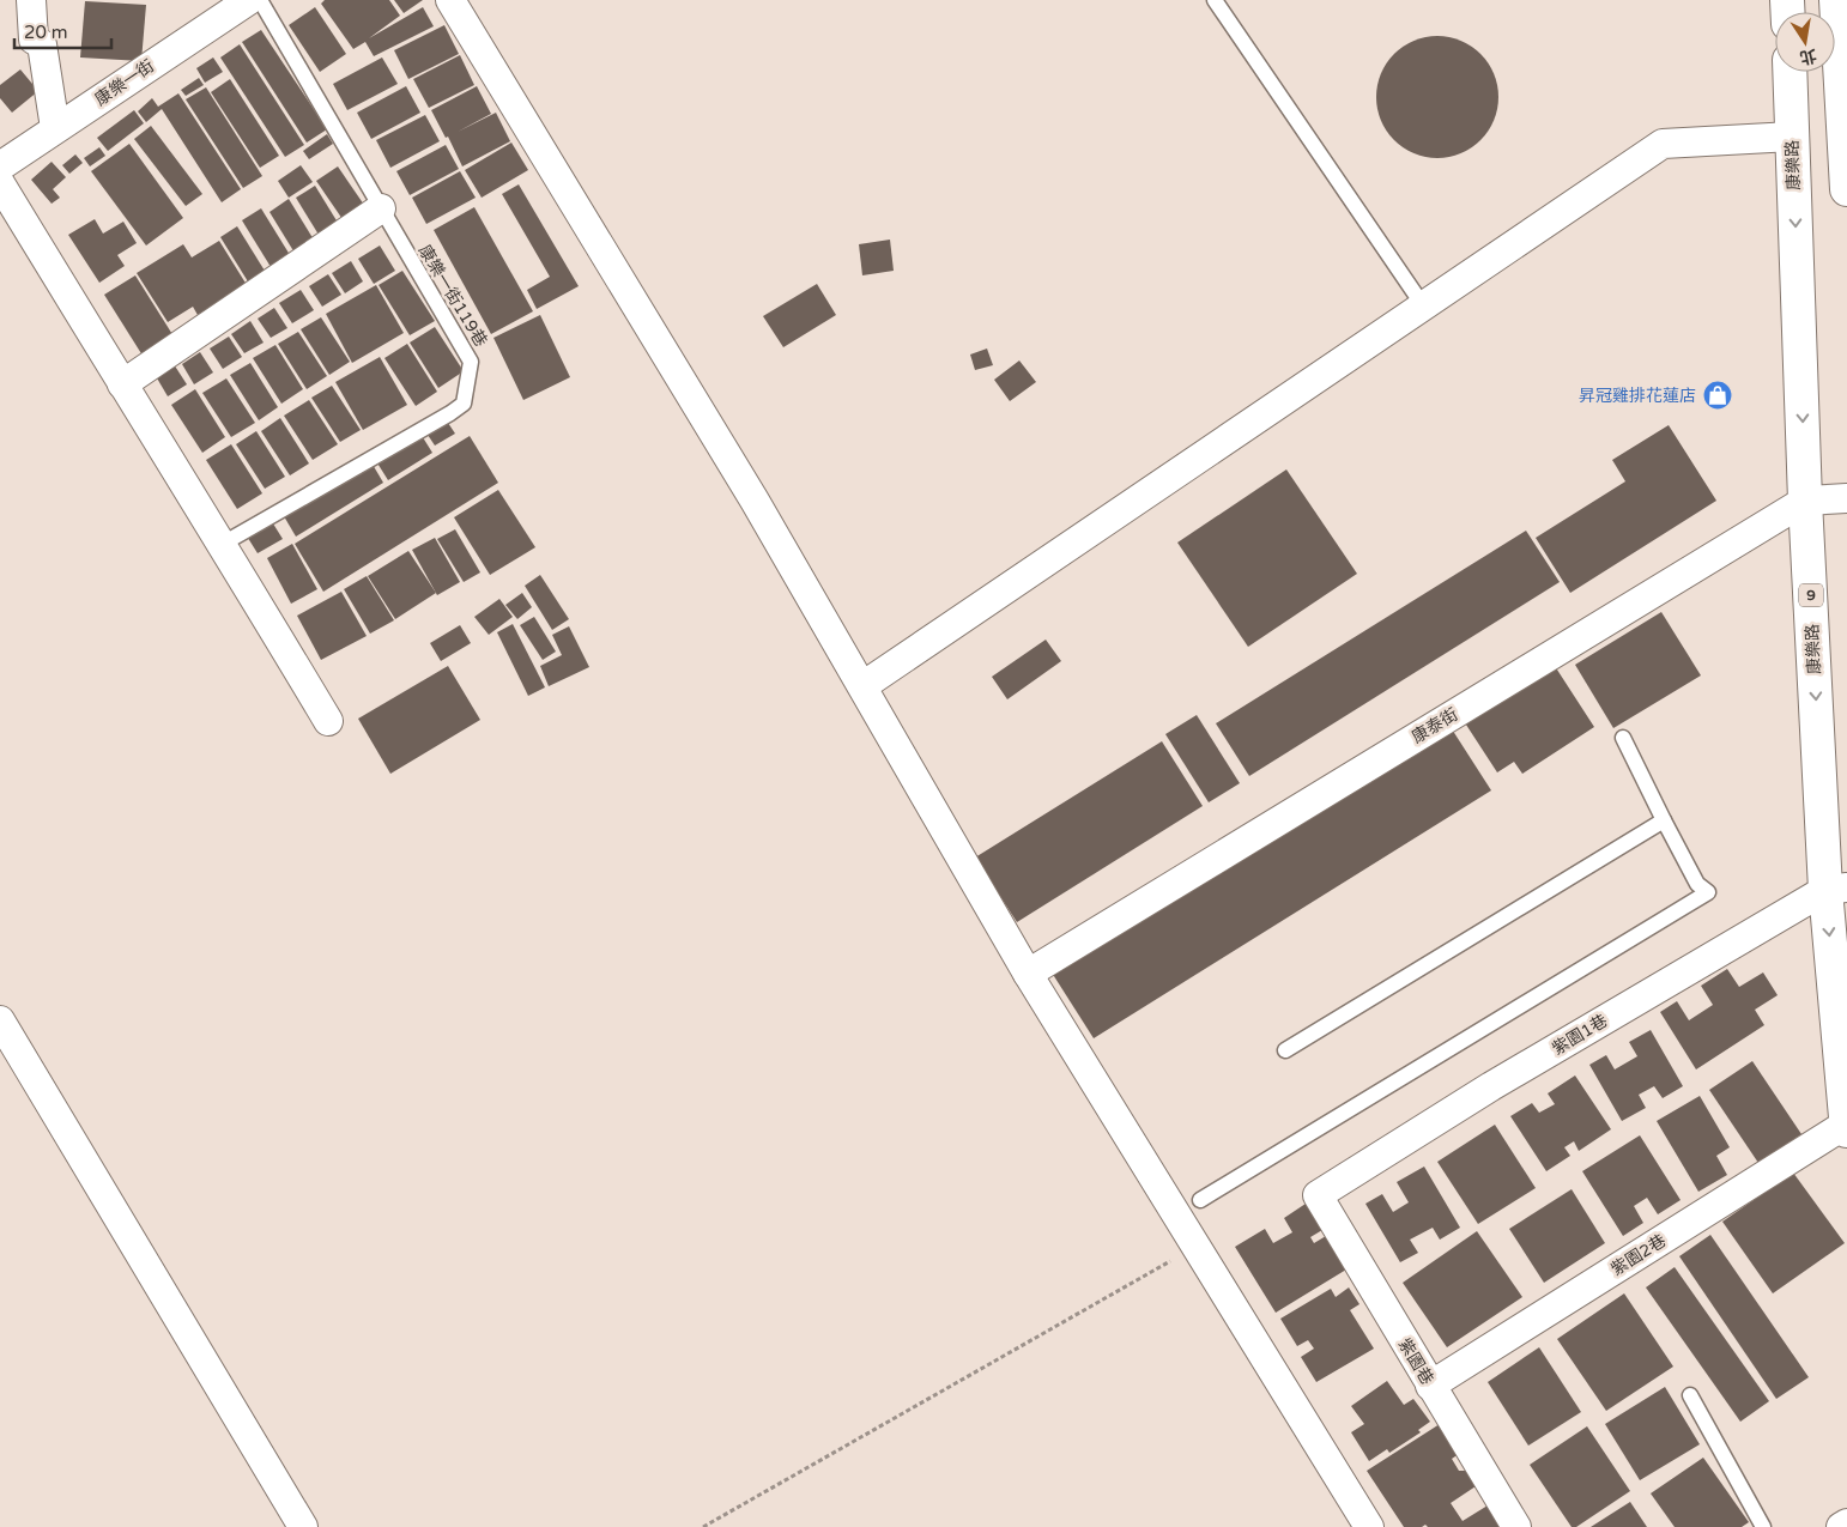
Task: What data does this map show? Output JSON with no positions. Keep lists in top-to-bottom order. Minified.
{"streets":{"main road":["康樂路","9"],"street":["康樂一街","康泰街","紫園1巷","紫園2巷","紫園巷"],"lane":["康樂一街119巷"]},"crossings":[["康樂路","康泰街"],["康樂路","紫園1巷"],["康樂路","紫園2巷"],["紫園1巷","紫園巷"],["紫園2巷","紫園巷"]],"one_way":["康樂路"],"places":{"shop":["昇冠雞排花蓮店"]},"scale_bar":"20 m","north":"bottom"}
